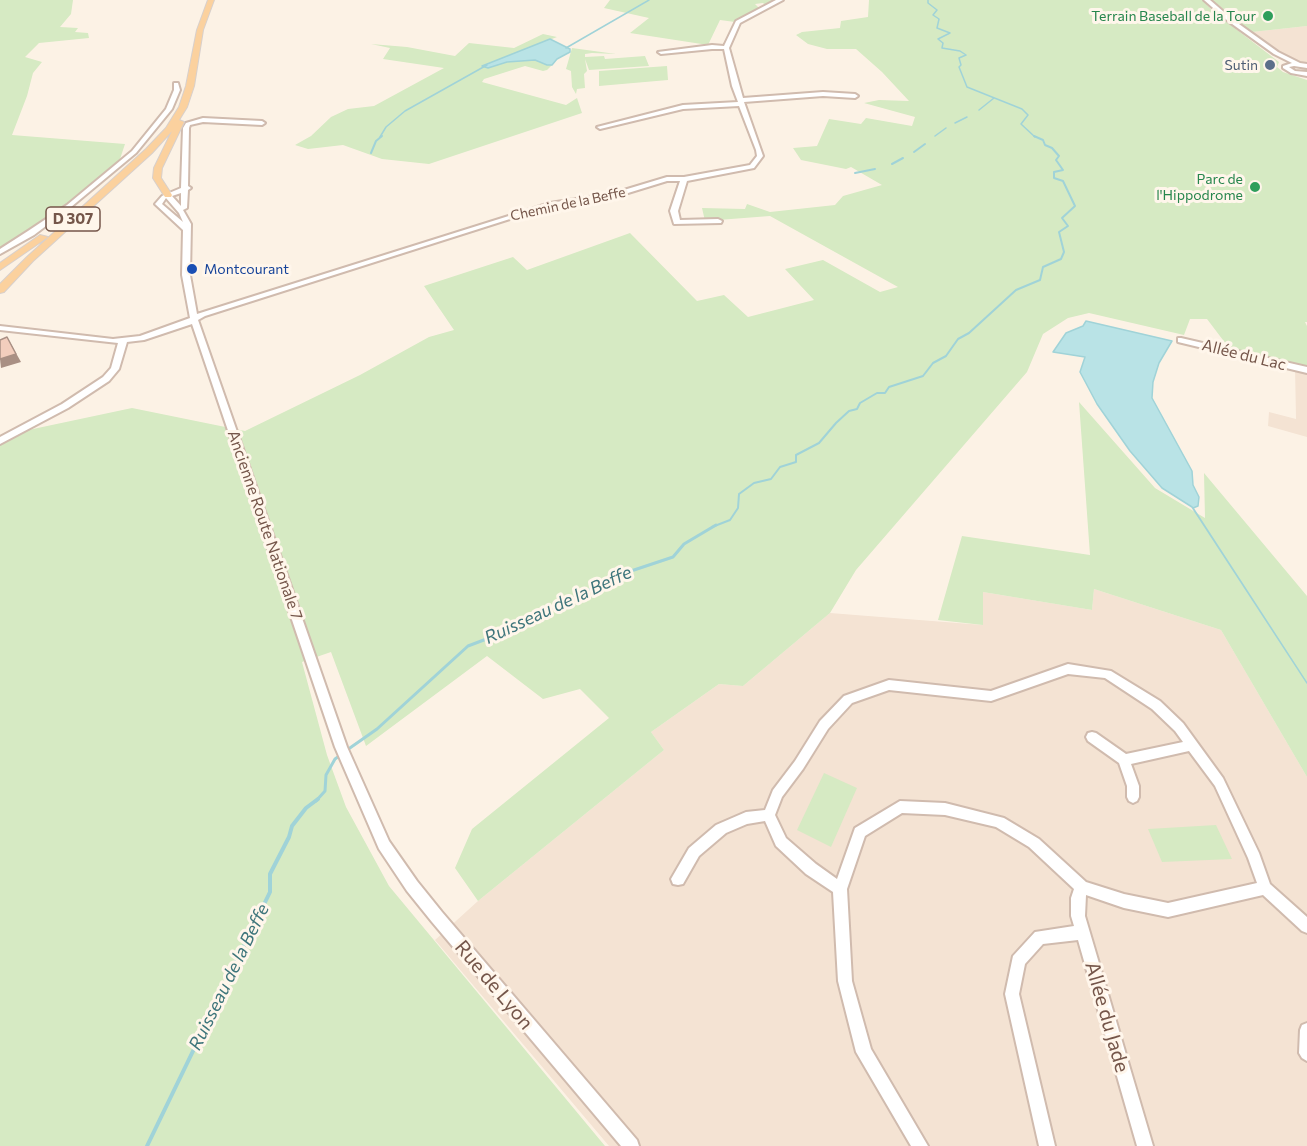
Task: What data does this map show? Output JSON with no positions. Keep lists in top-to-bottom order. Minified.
{"streets":{"main road":["D 307"],"street":["Chemin de la Beffe","Allée du Lac","Ancienne Route Nationale 7","Rue de Lyon","Allée du Jade"]},"crossings":[["Chemin de la Beffe","Ancienne Route Nationale 7"],["Ancienne Route Nationale 7","Rue de Lyon"]],"water":["Ruisseau de la Beffe"],"places":["Terrain Baseball de la Tour","Sutin","Parc de l'Hippodrome","Montcourant"]}
